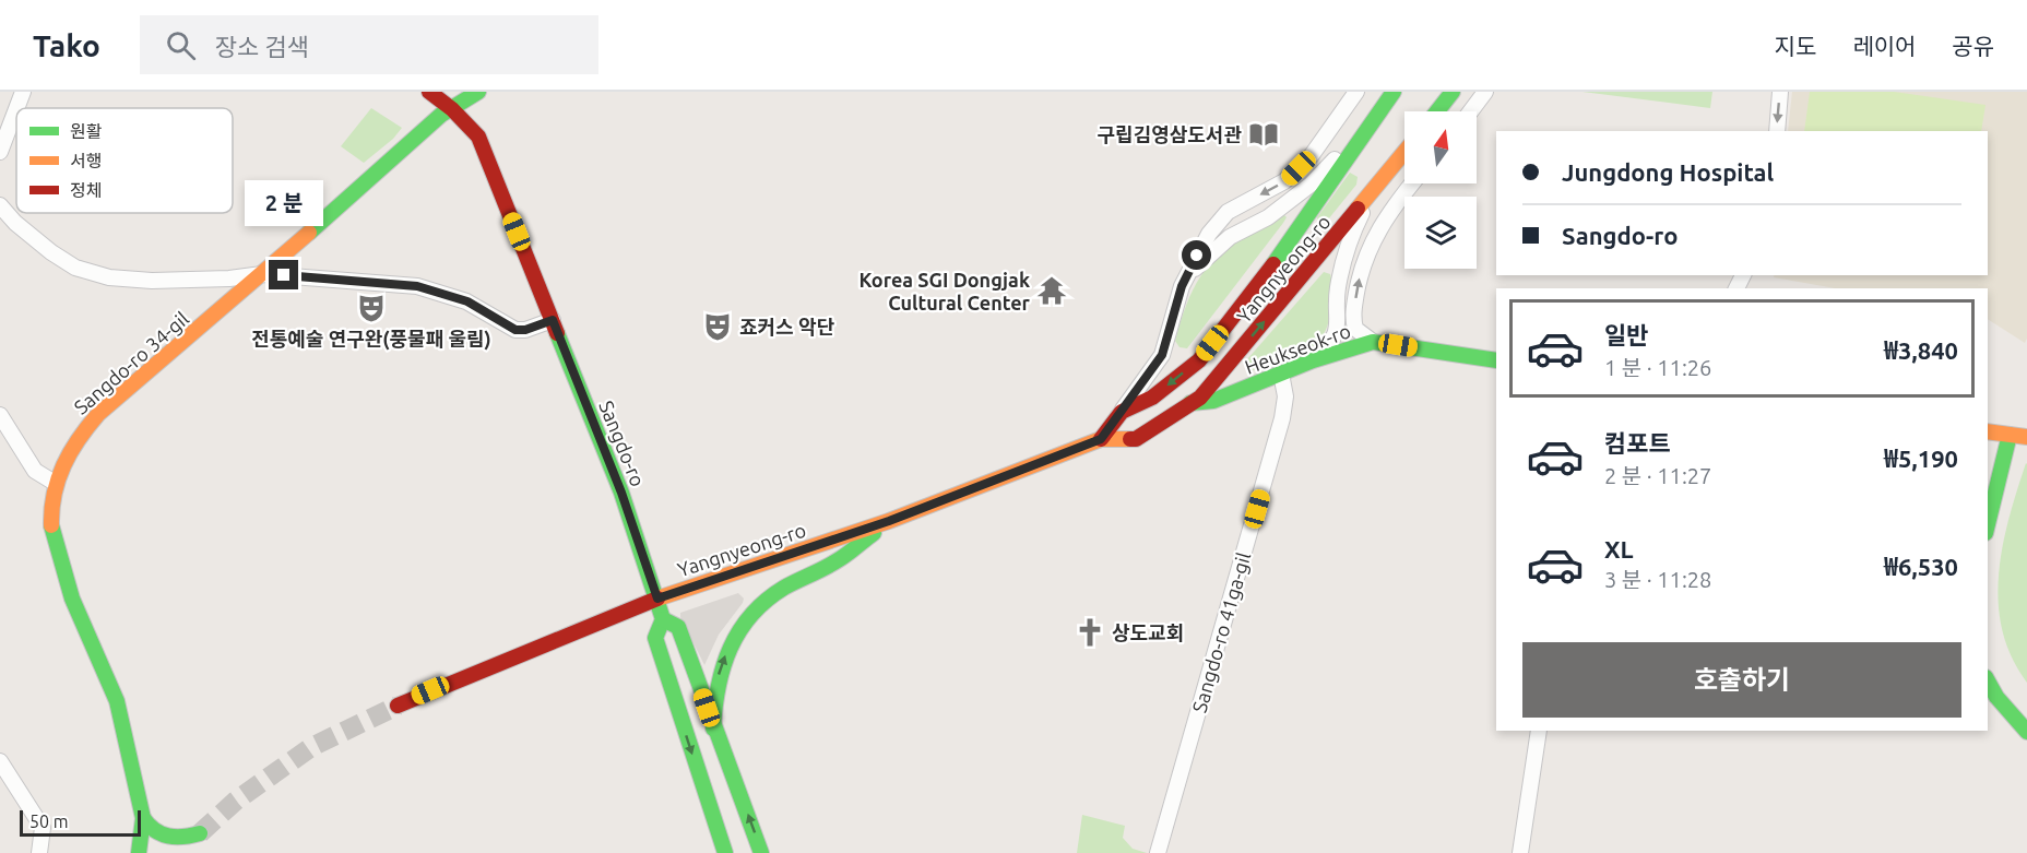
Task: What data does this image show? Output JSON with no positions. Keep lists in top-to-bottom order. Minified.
{"streets":{"main road":["Yangnyeong-ro","Heukseok-ro","Sangdo-ro 34-gil","Sangdo-ro"],"street":["Sangdo-ro 41ga-gil"]},"crossings":[["Yangnyeong-ro","Heukseok-ro"],["Yangnyeong-ro","Sangdo-ro"],["Heukseok-ro","Sangdo-ro 41ga-gil"],["Sangdo-ro 34-gil","Sangdo-ro"]],"places":{"library":["구립김영삼도서관"],"temple":["Korea SGI Dongjak Cultural Center"],"theatre":["전통예술 연구완(풍물패 울림)","죠커스 악단"],"church":["상도교회"]},"legend":["원활","서행","정체"],"scale_bar":"50 m","north":"top","page":{"header":"Tako","search":"장소 검색","nav":["지도","레이어","공유"],"banner":["Jungdong Hospital","Sangdo-ro"],"bubble":"2 분","list":[{"name":"일반","note":"1 분 · 11:26","value":"₩3,840"},{"name":"컴포트","note":"2 분 · 11:27","value":"₩5,190"},{"name":"XL","note":"3 분 · 11:28","value":"₩6,530"}],"buttons":"호출하기","scale":"50 m"}}
